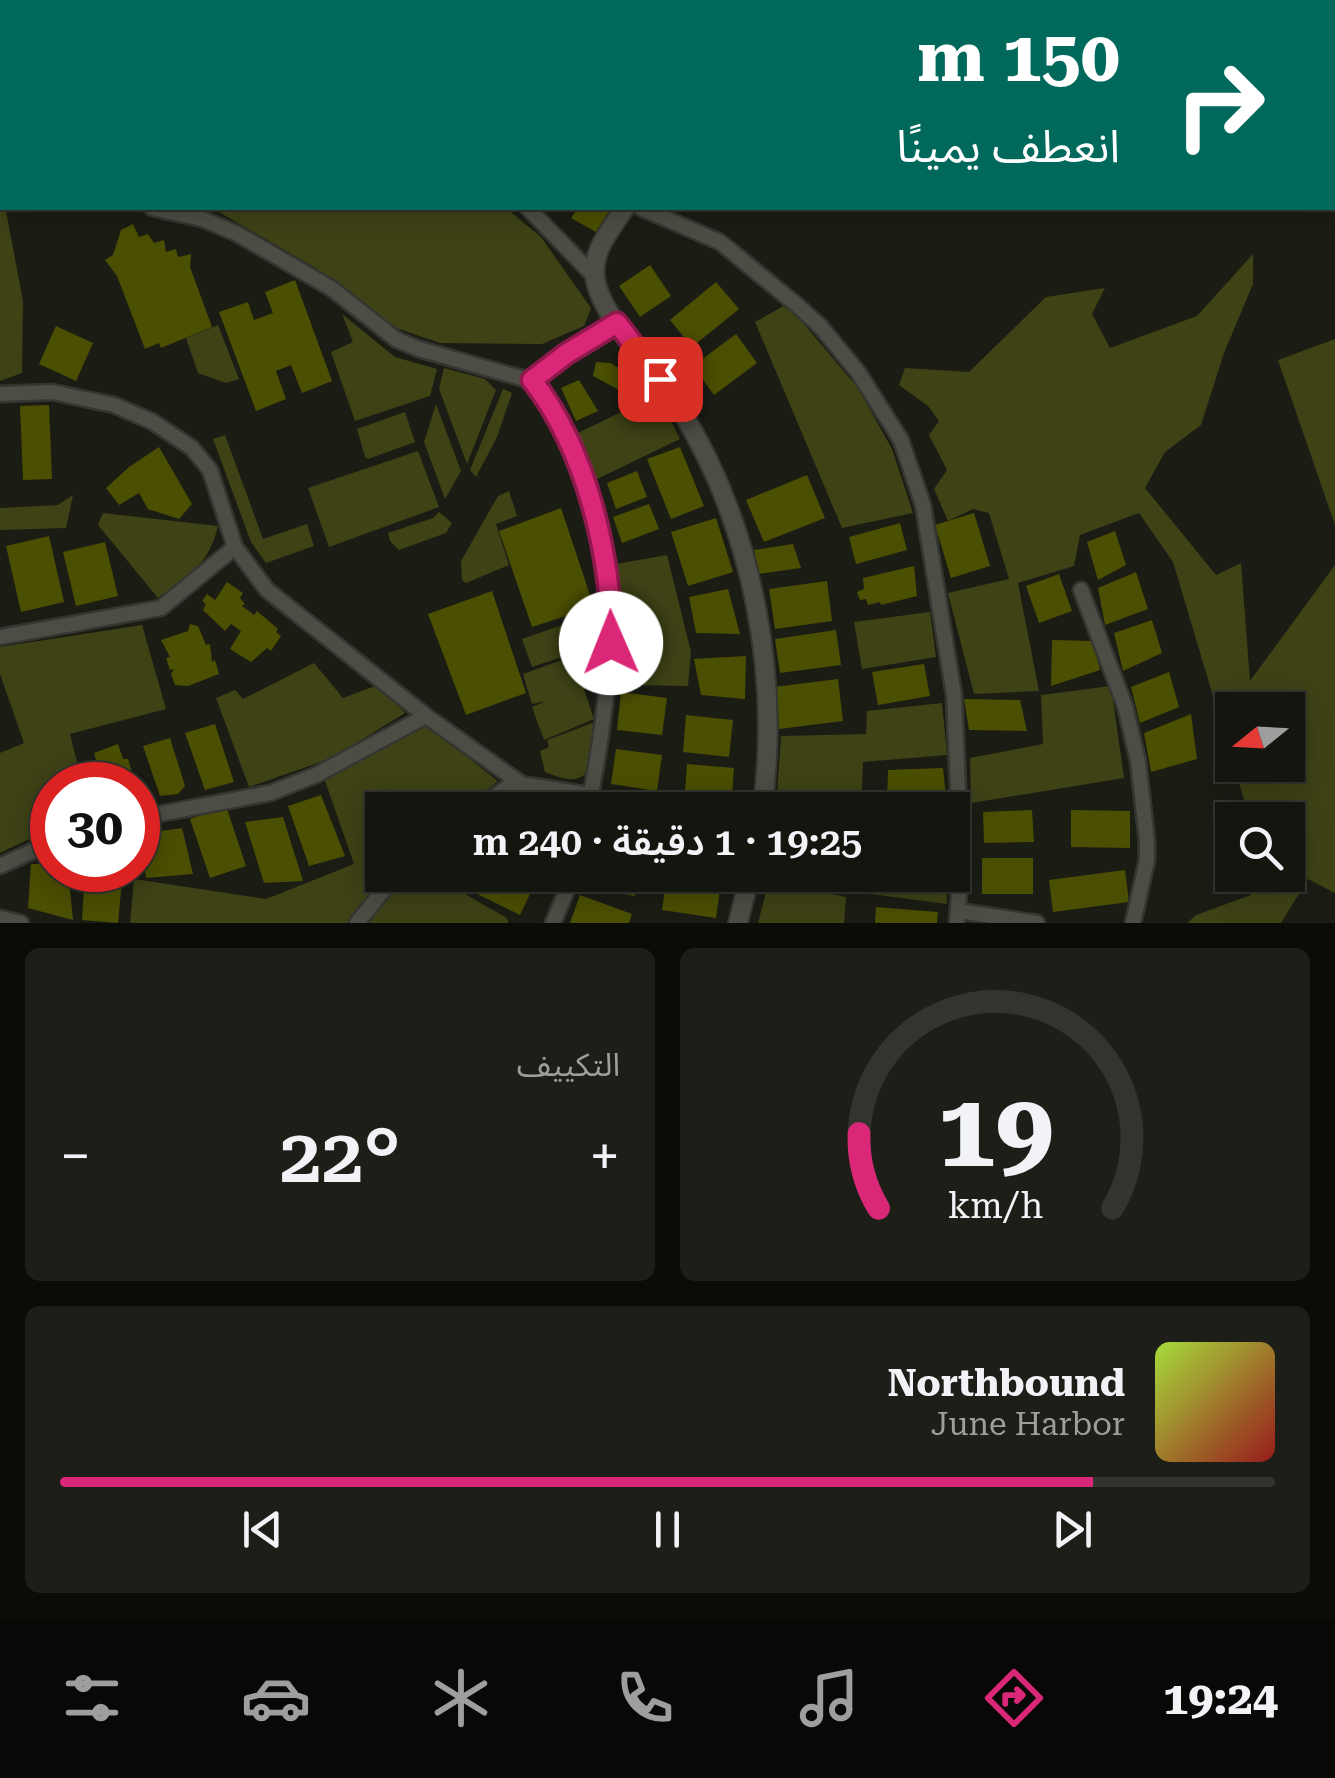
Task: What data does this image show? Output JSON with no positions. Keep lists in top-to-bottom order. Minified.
{"north":"left","page":{"turn":["150 m","انعطف يمينًا"],"limit":"30","trip":"19:25 · 1 دقيقة · 240 m","tile":"التكييف","heat":["−","22°","+"],"song":["Northbound","June Harbor"],"tabs":"19:24","gauge":["19","km/h"]}}
